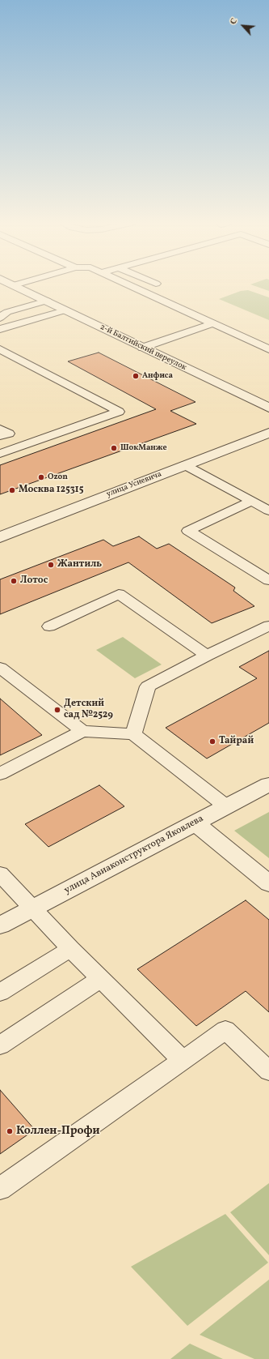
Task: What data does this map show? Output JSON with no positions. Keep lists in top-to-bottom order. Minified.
{"streets":{"street":["2-й Балтийский переулок","улица Усиевича","улица Авиаконструктора Яковлева"]},"places":["Анфиса","ШокМанже","Ozon","Москва 125315","Жантиль","Лотос","Детский сад №2529","Тайрай","Коллен-Профи"],"north":"top left"}
